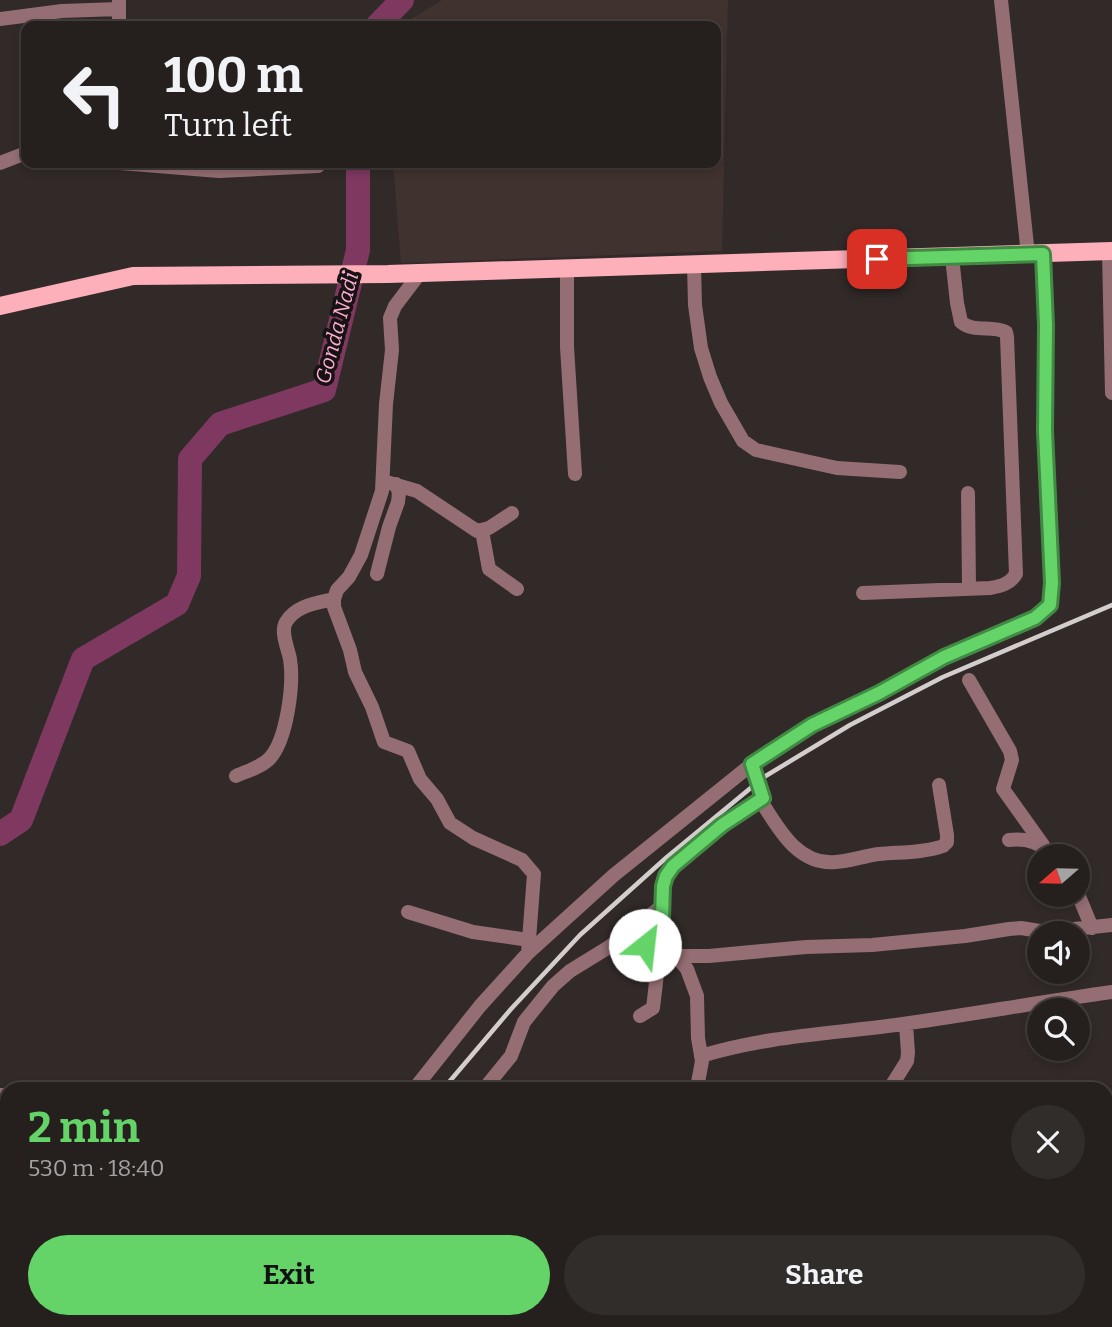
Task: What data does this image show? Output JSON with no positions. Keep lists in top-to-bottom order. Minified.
{"water":["Gonda Nadi"],"north":"left","page":{"turn":["100 m","Turn left"],"heading":["2 min","530 m · 18:40"],"buttons":["Exit","Share"]}}
